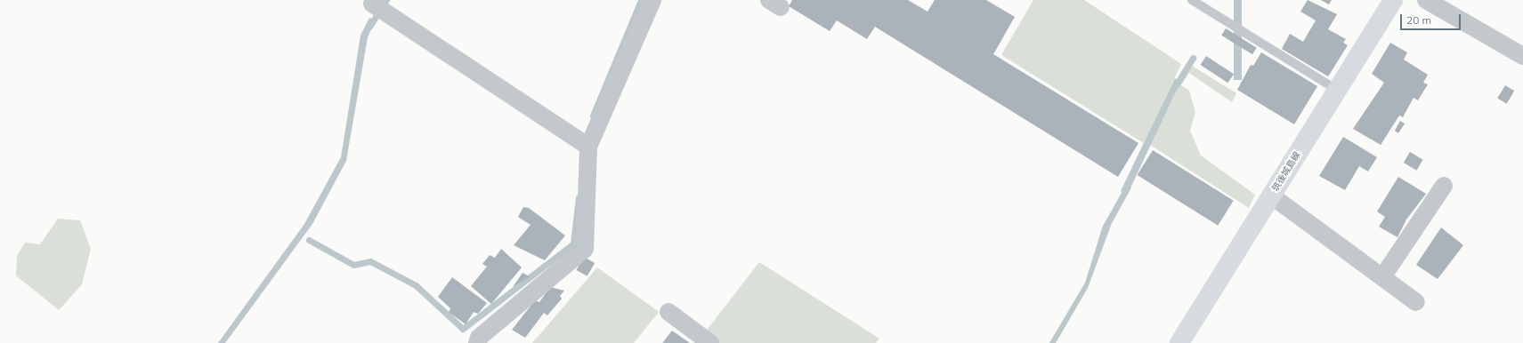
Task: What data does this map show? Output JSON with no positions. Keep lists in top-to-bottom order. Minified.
{"streets":{"main road":["筑後城島線"]},"scale_bar":"20 m"}
